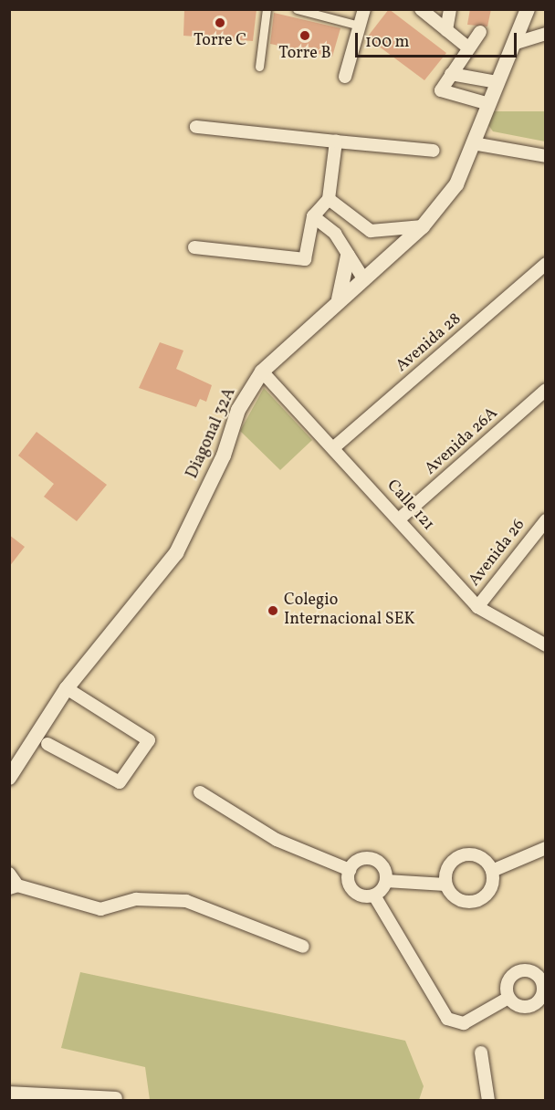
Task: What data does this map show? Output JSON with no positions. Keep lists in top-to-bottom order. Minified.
{"streets":{"street":["Avenida 28","Diagonal 32A","Avenida 26A","Calle 121","Avenida 26"]},"crossings":[["Avenida 28","Calle 121"],["Diagonal 32A","Calle 121"],["Avenida 26A","Calle 121"],["Calle 121","Avenida 26"]],"places":["Torre C","Torre B","Colegio Internacional SEK"],"scale_bar":"100 m"}
